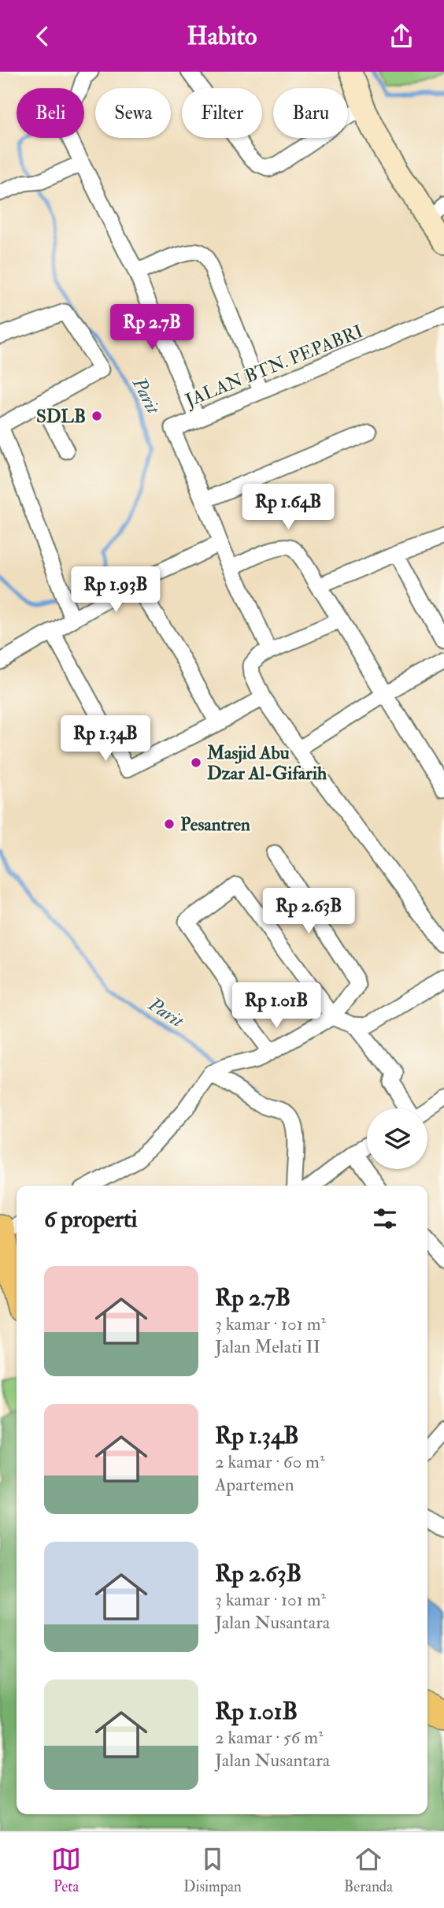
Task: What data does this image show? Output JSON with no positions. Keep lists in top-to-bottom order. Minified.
{"streets":{"street":["JALAN BTN. PEPABRI"]},"water":["Parit"],"places":["SDLB","Masjid Abu Dzar Al-Gifarih","Pesantren"],"page":{"header":"Habito","chip":["Beli","Sewa","Filter","Baru"],"price":["Rp 2.7B","Rp 1.64B","Rp 1.93B","Rp 1.34B","Rp 2.63B","Rp 1.01B"],"heading":"6 properti","list":[{"name":"Rp 2.7B","note":"3 kamar · 101 m² · Jalan Melati II"},{"name":"Rp 1.34B","note":"2 kamar · 60 m² · Apartemen"},{"name":"Rp 2.63B","note":"3 kamar · 101 m² · Jalan Nusantara"},{"name":"Rp 1.01B","note":"2 kamar · 56 m² · Jalan Nusantara"}],"tabs":["Peta","Disimpan","Beranda"]}}
